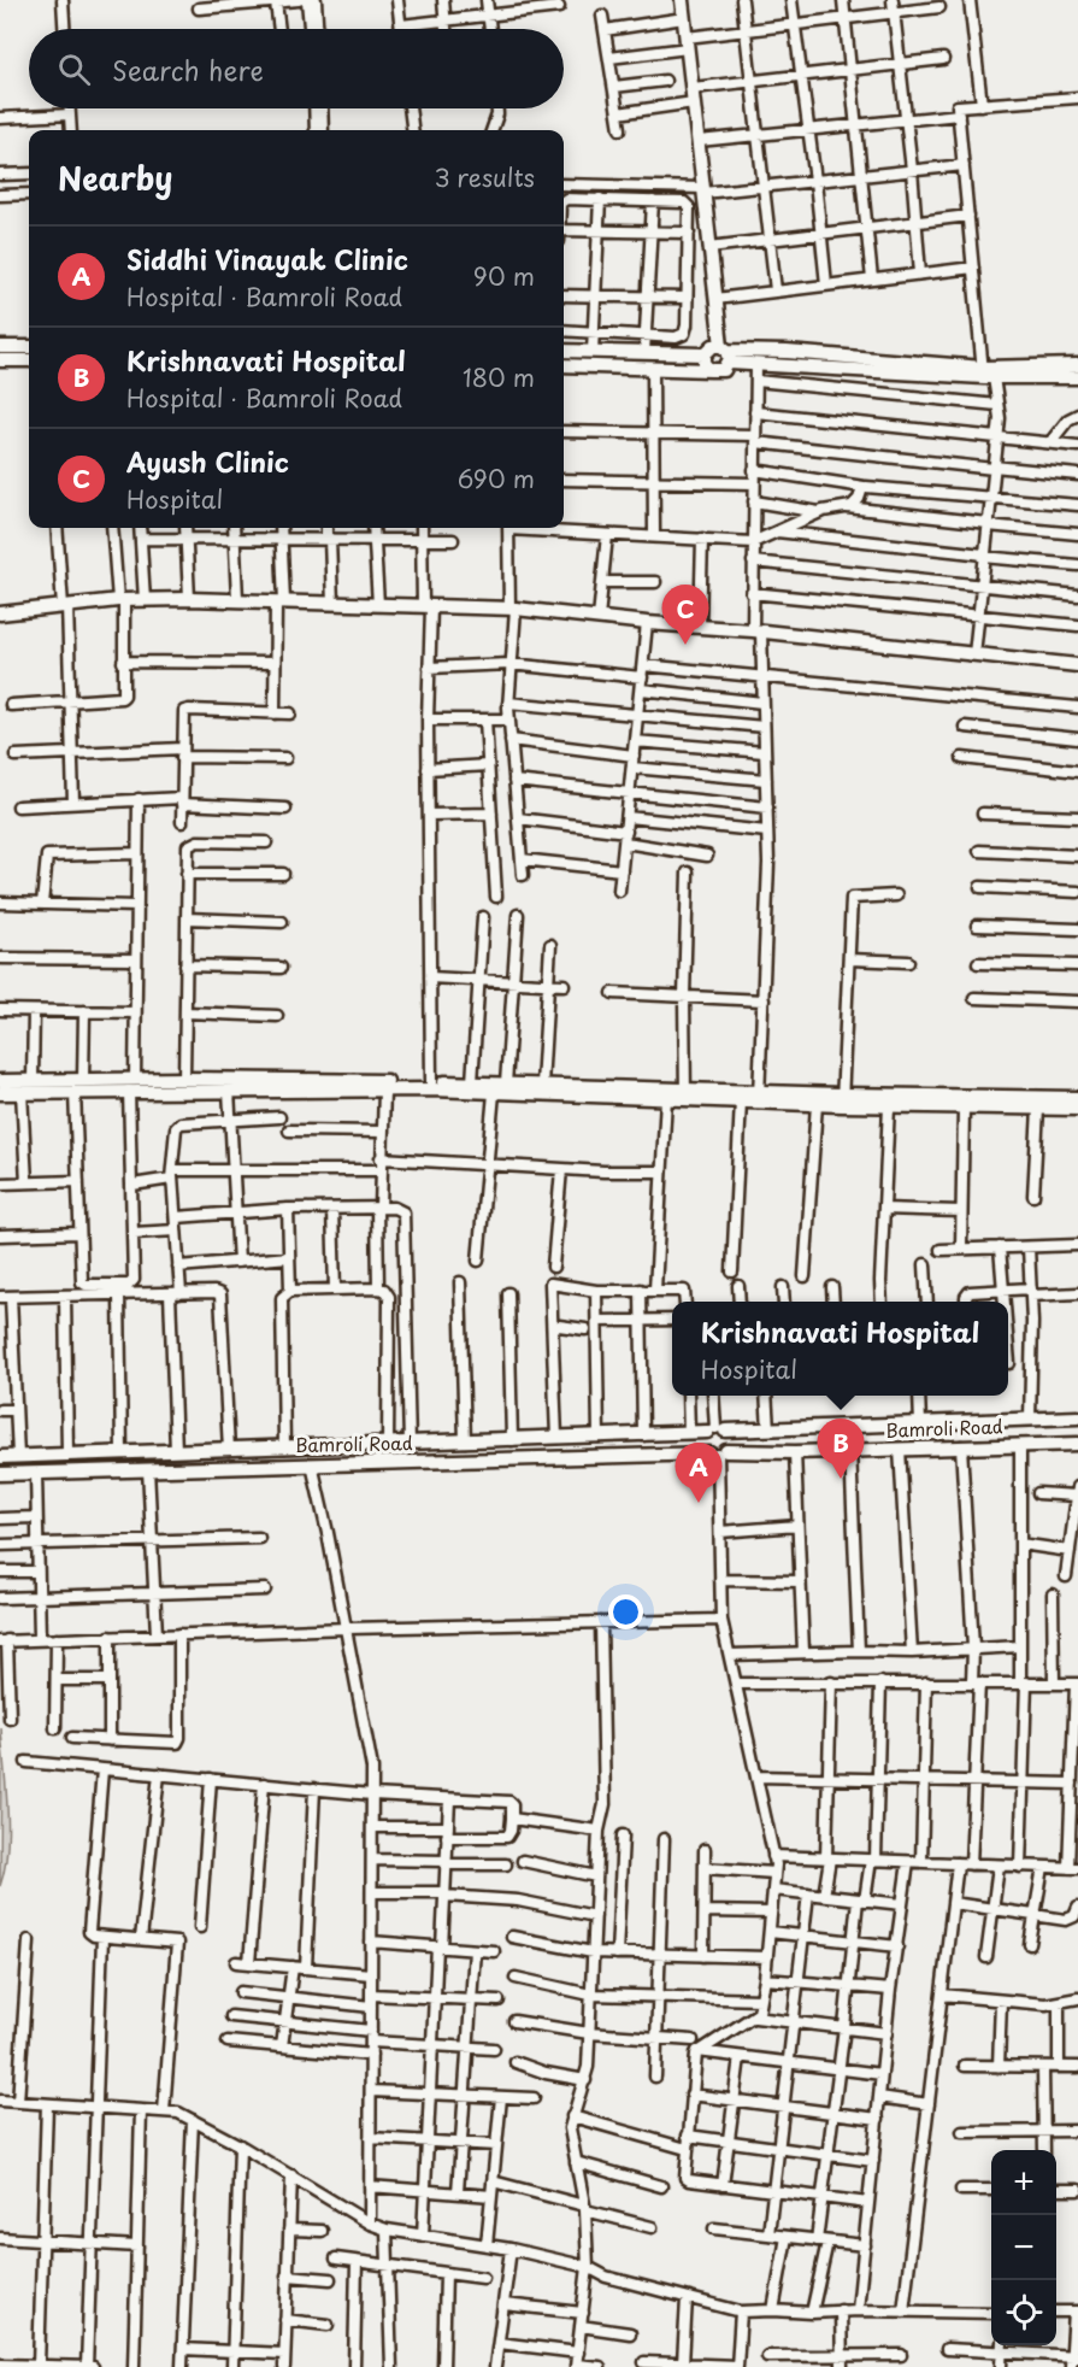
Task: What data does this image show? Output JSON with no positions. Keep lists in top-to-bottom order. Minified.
{"streets":{"street":["Bamroli Road"]},"page":{"search":"Search here","heading":["Nearby","3 results"],"list":[{"mark":"A","name":"Siddhi Vinayak Clinic","note":"Hospital · Bamroli Road","value":"90 m"},{"mark":"B","name":"Krishnavati Hospital","note":"Hospital · Bamroli Road","value":"180 m"},{"mark":"C","name":"Ayush Clinic","note":"Hospital","value":"690 m"}],"pins":["C","B","A"],"popup":["Krishnavati Hospital","Hospital"],"map_buttons":["+","−"]}}
